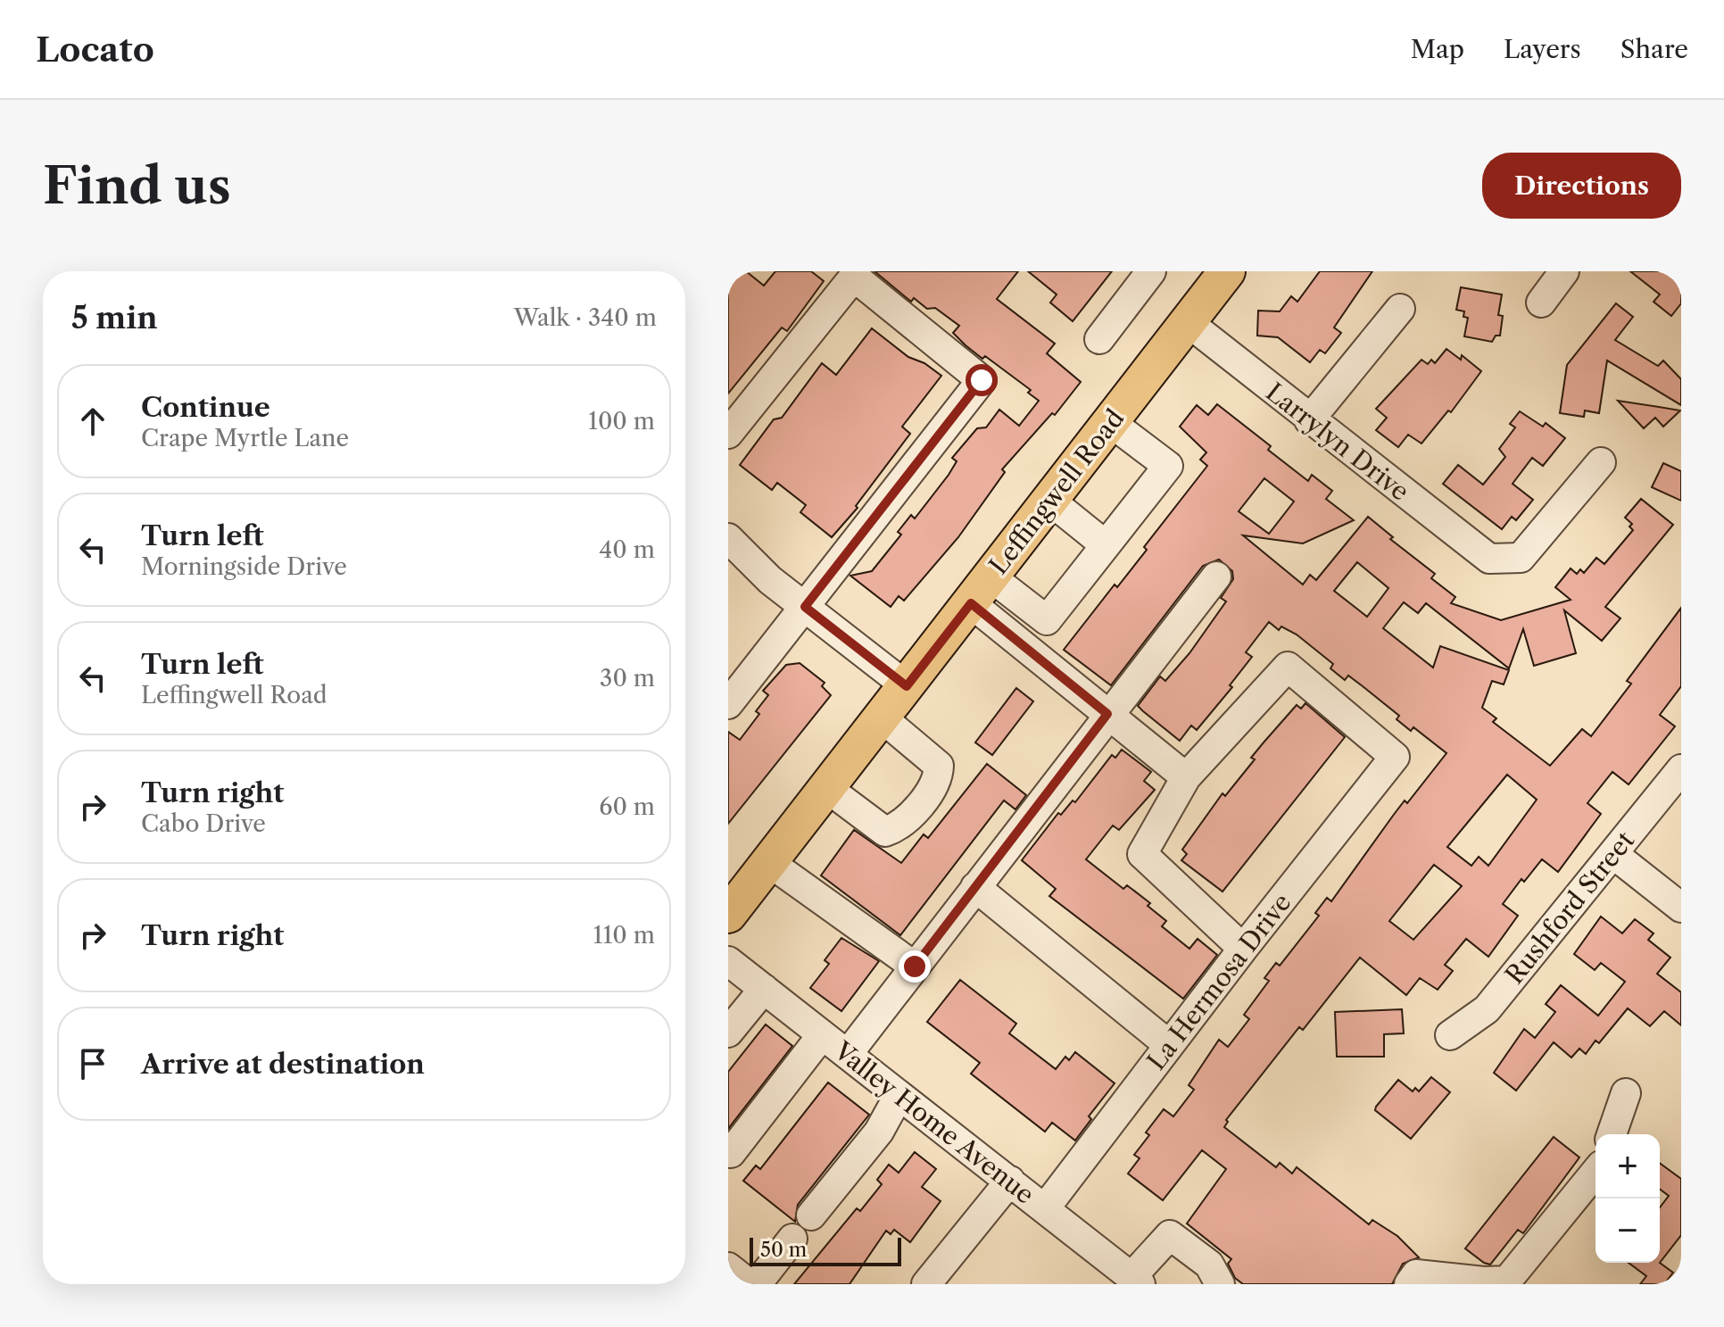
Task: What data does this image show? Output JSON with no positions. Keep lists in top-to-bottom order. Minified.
{"streets":{"main road":["Leffingwell Road"],"street":["Larrylyn Drive","Rushford Street","La Hermosa Drive","Valley Home Avenue"]},"crossings":[["Larrylyn Drive","Leffingwell Road"],["La Hermosa Drive","Valley Home Avenue"]],"scale_bar":"50 m","page":{"header":"Locato","nav":["Map","Layers","Share"],"buttons":"Directions","title":"Find us","heading":["5 min","Walk · 340 m"],"list":[["Continue","Crape Myrtle Lane","100 m"],["Turn left","Morningside Drive","40 m"],["Turn left","Leffingwell Road","30 m"],["Turn right","Cabo Drive","60 m"],["Turn right","110 m"],"Arrive at destination"],"map_buttons":["+","−"],"scale":"50 m"}}
